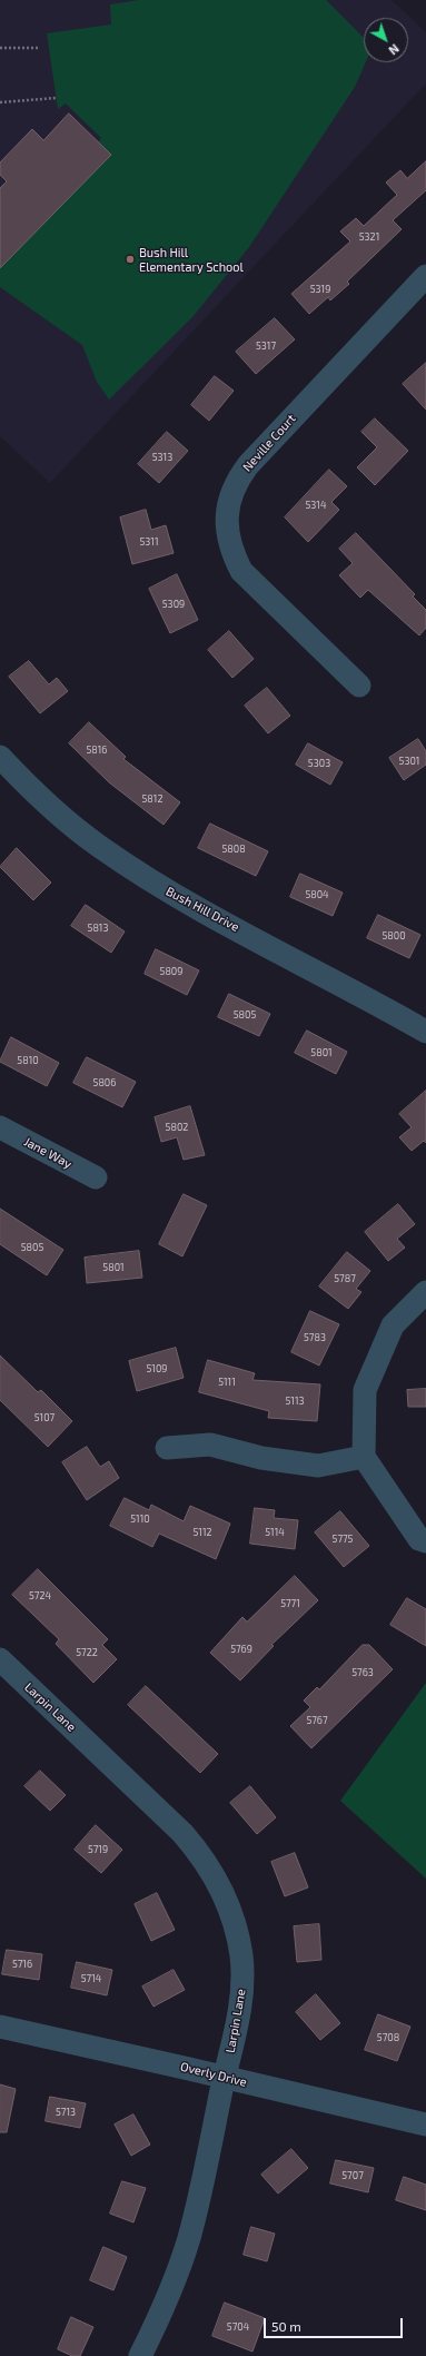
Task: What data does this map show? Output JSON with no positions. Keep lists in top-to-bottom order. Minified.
{"streets":{"street":["Neville Court","Bush Hill Drive","Jane Way","Larpin Lane","Overly Drive"]},"crossings":[["Larpin Lane","Overly Drive"]],"places":["Bush Hill Elementary School"],"house_numbers":["5321","5319","5317","5313","5314","5311","5309","5816","5301","5303","5812","5808","5804","5813","5800","5809","5805","5801","5810","5806","5802","5805","5801","5787","5783","5109","5111","5113","5107","5110","5112","5114","5775","5724","5771","5769","5722","5763","5767","5719","5716","5714","5708","5713","5707","5704"],"scale_bar":"50 m","north":"bottom right"}
